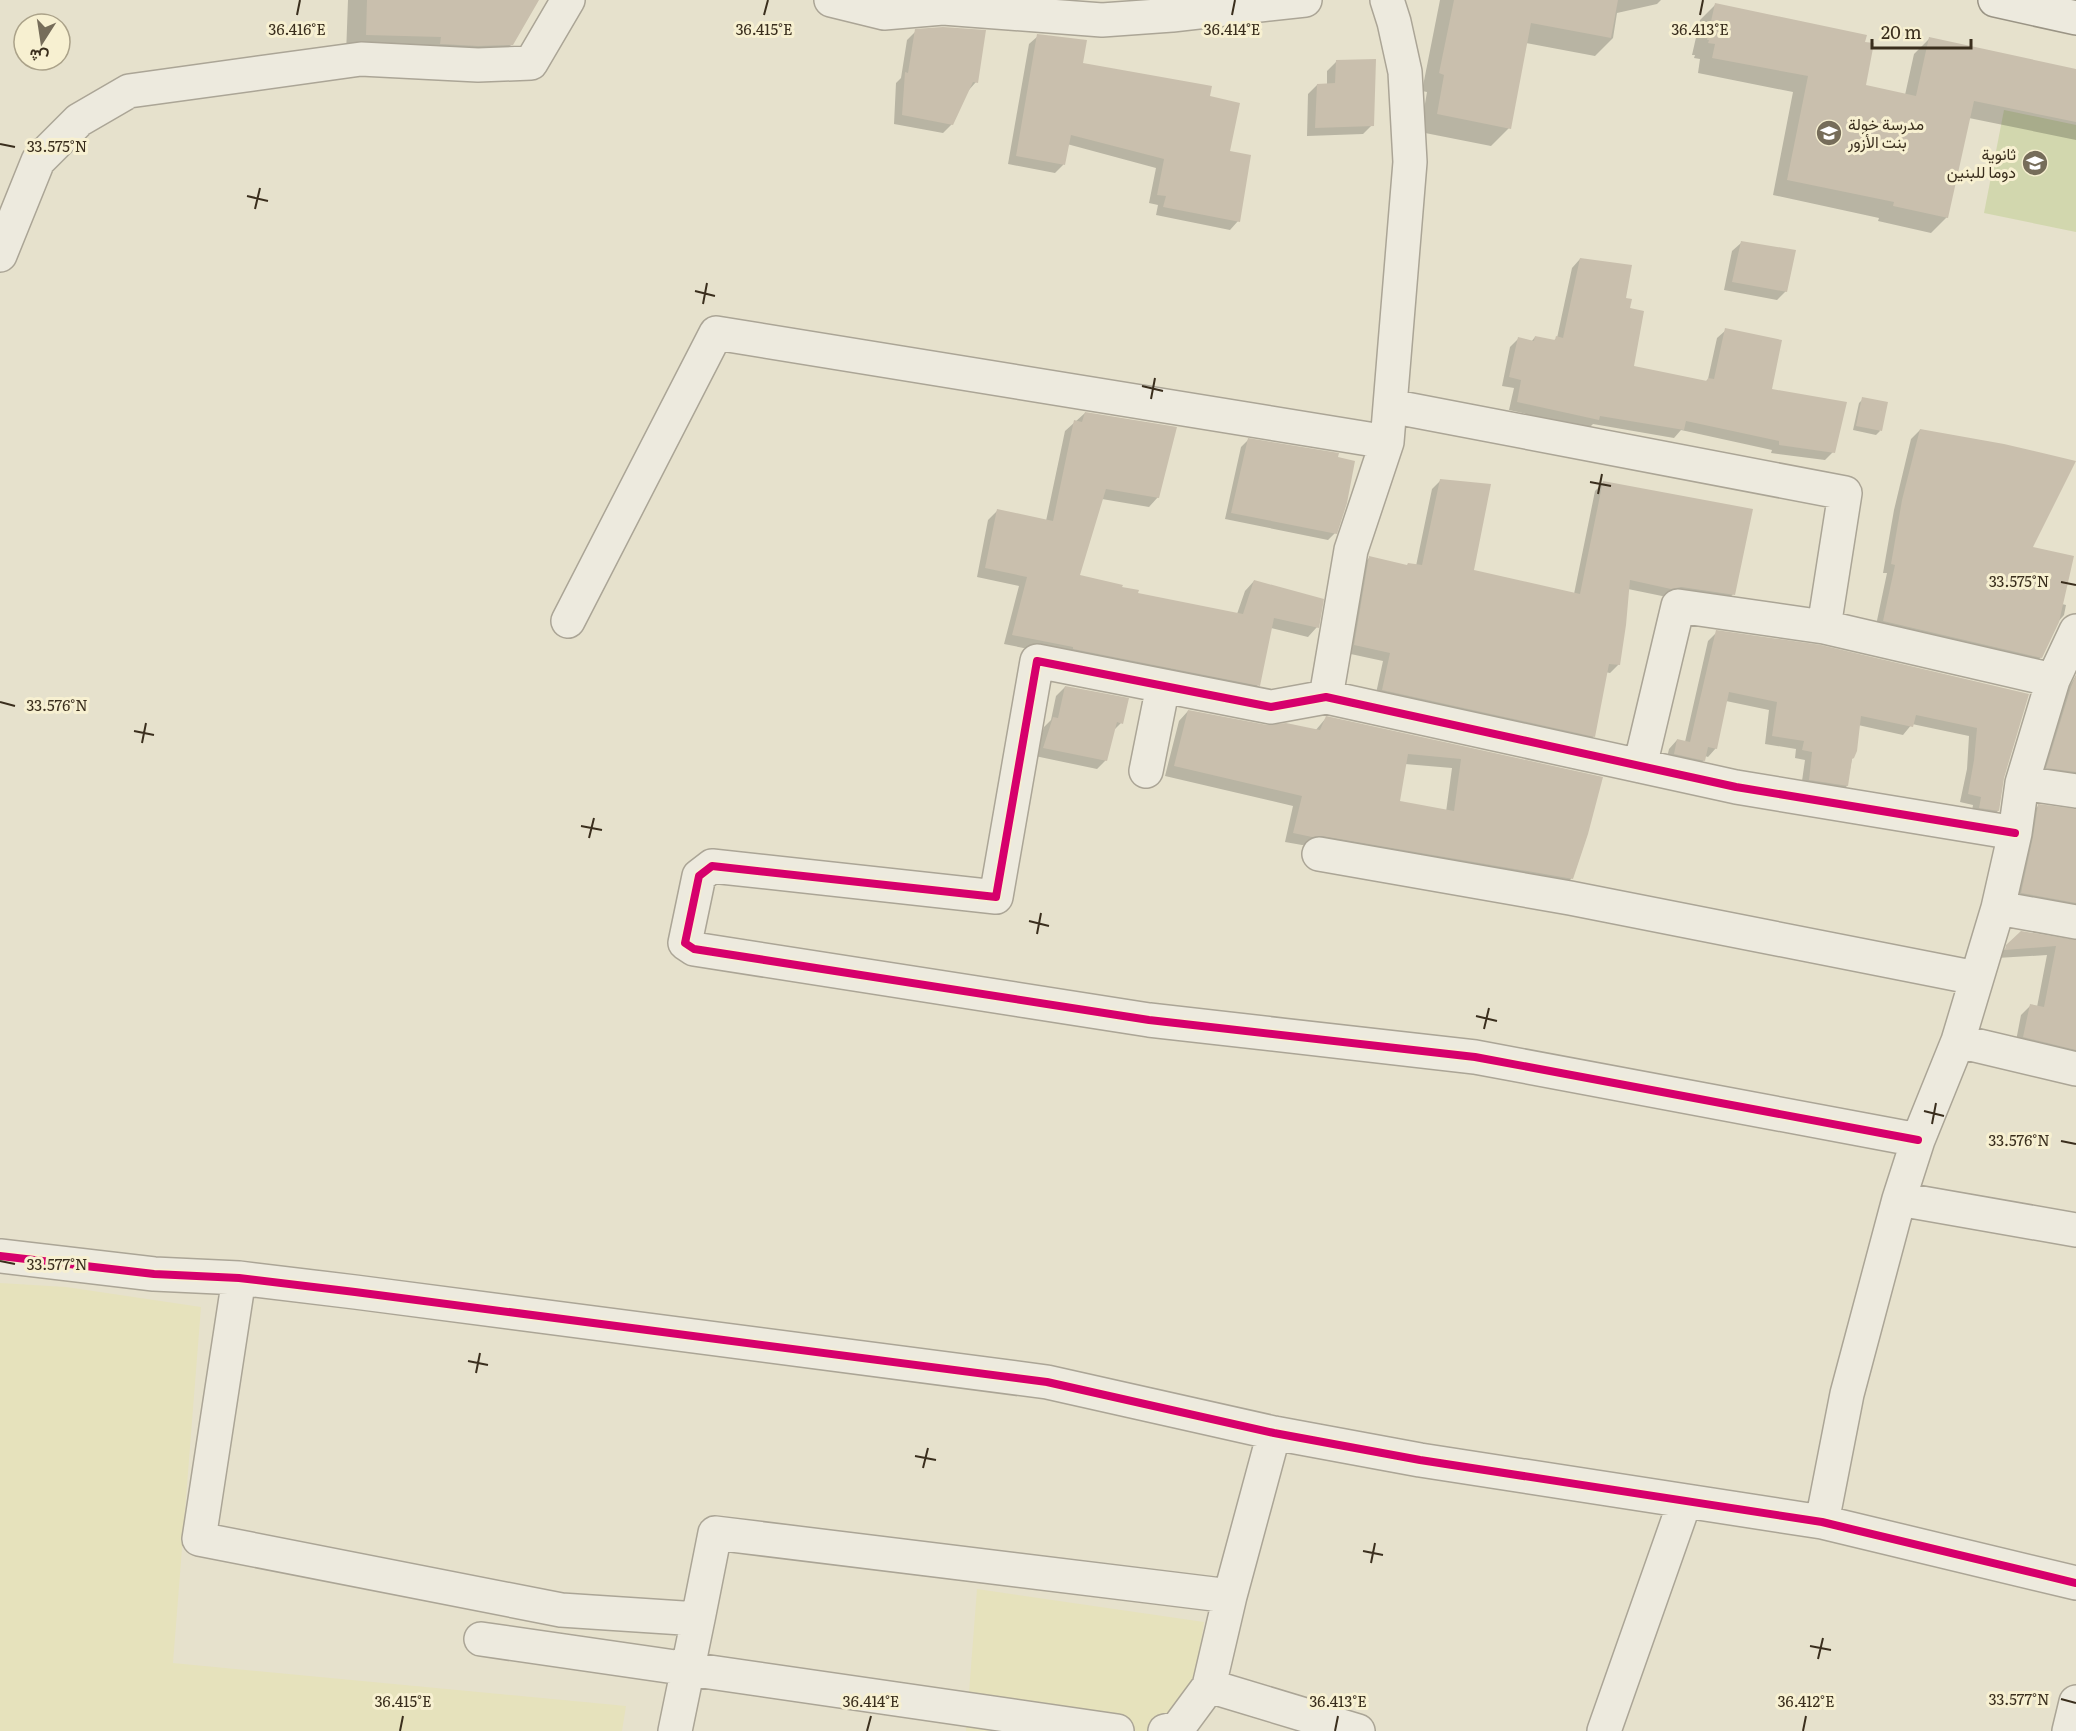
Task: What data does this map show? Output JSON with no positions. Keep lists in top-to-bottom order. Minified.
{"places":{"school or university":["مدرسة خولة بنت الأزور","ثانوية دوما للبنين"]},"scale_bar":"20 m","north":"bottom","coordinates":["36.416°E","36.415°E","36.414°E","36.413°E","33.575°N","33.576°N","33.577°N","36.412°E"]}
